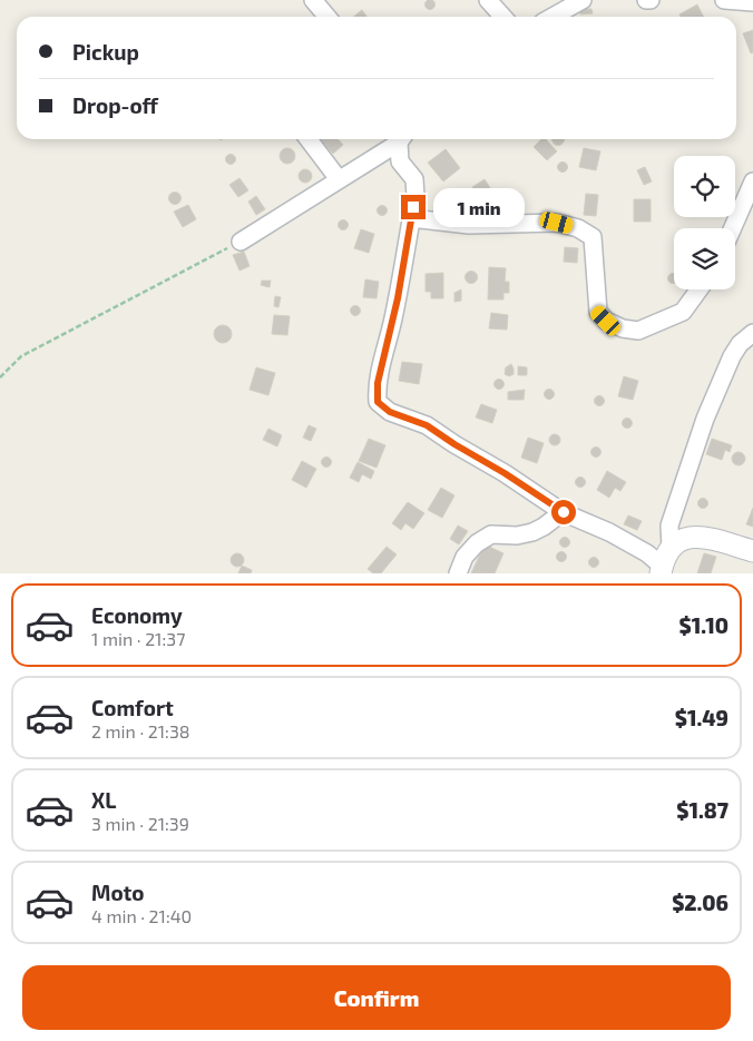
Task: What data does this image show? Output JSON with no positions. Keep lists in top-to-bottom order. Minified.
{"page":{"banner":["Pickup","Drop-off"],"bubble":"1 min","list":[{"name":"Economy","note":"1 min · 21:37","value":"$1.10"},{"name":"Comfort","note":"2 min · 21:38","value":"$1.49"},{"name":"XL","note":"3 min · 21:39","value":"$1.87"},{"name":"Moto","note":"4 min · 21:40","value":"$2.06"}],"buttons":"Confirm"}}
